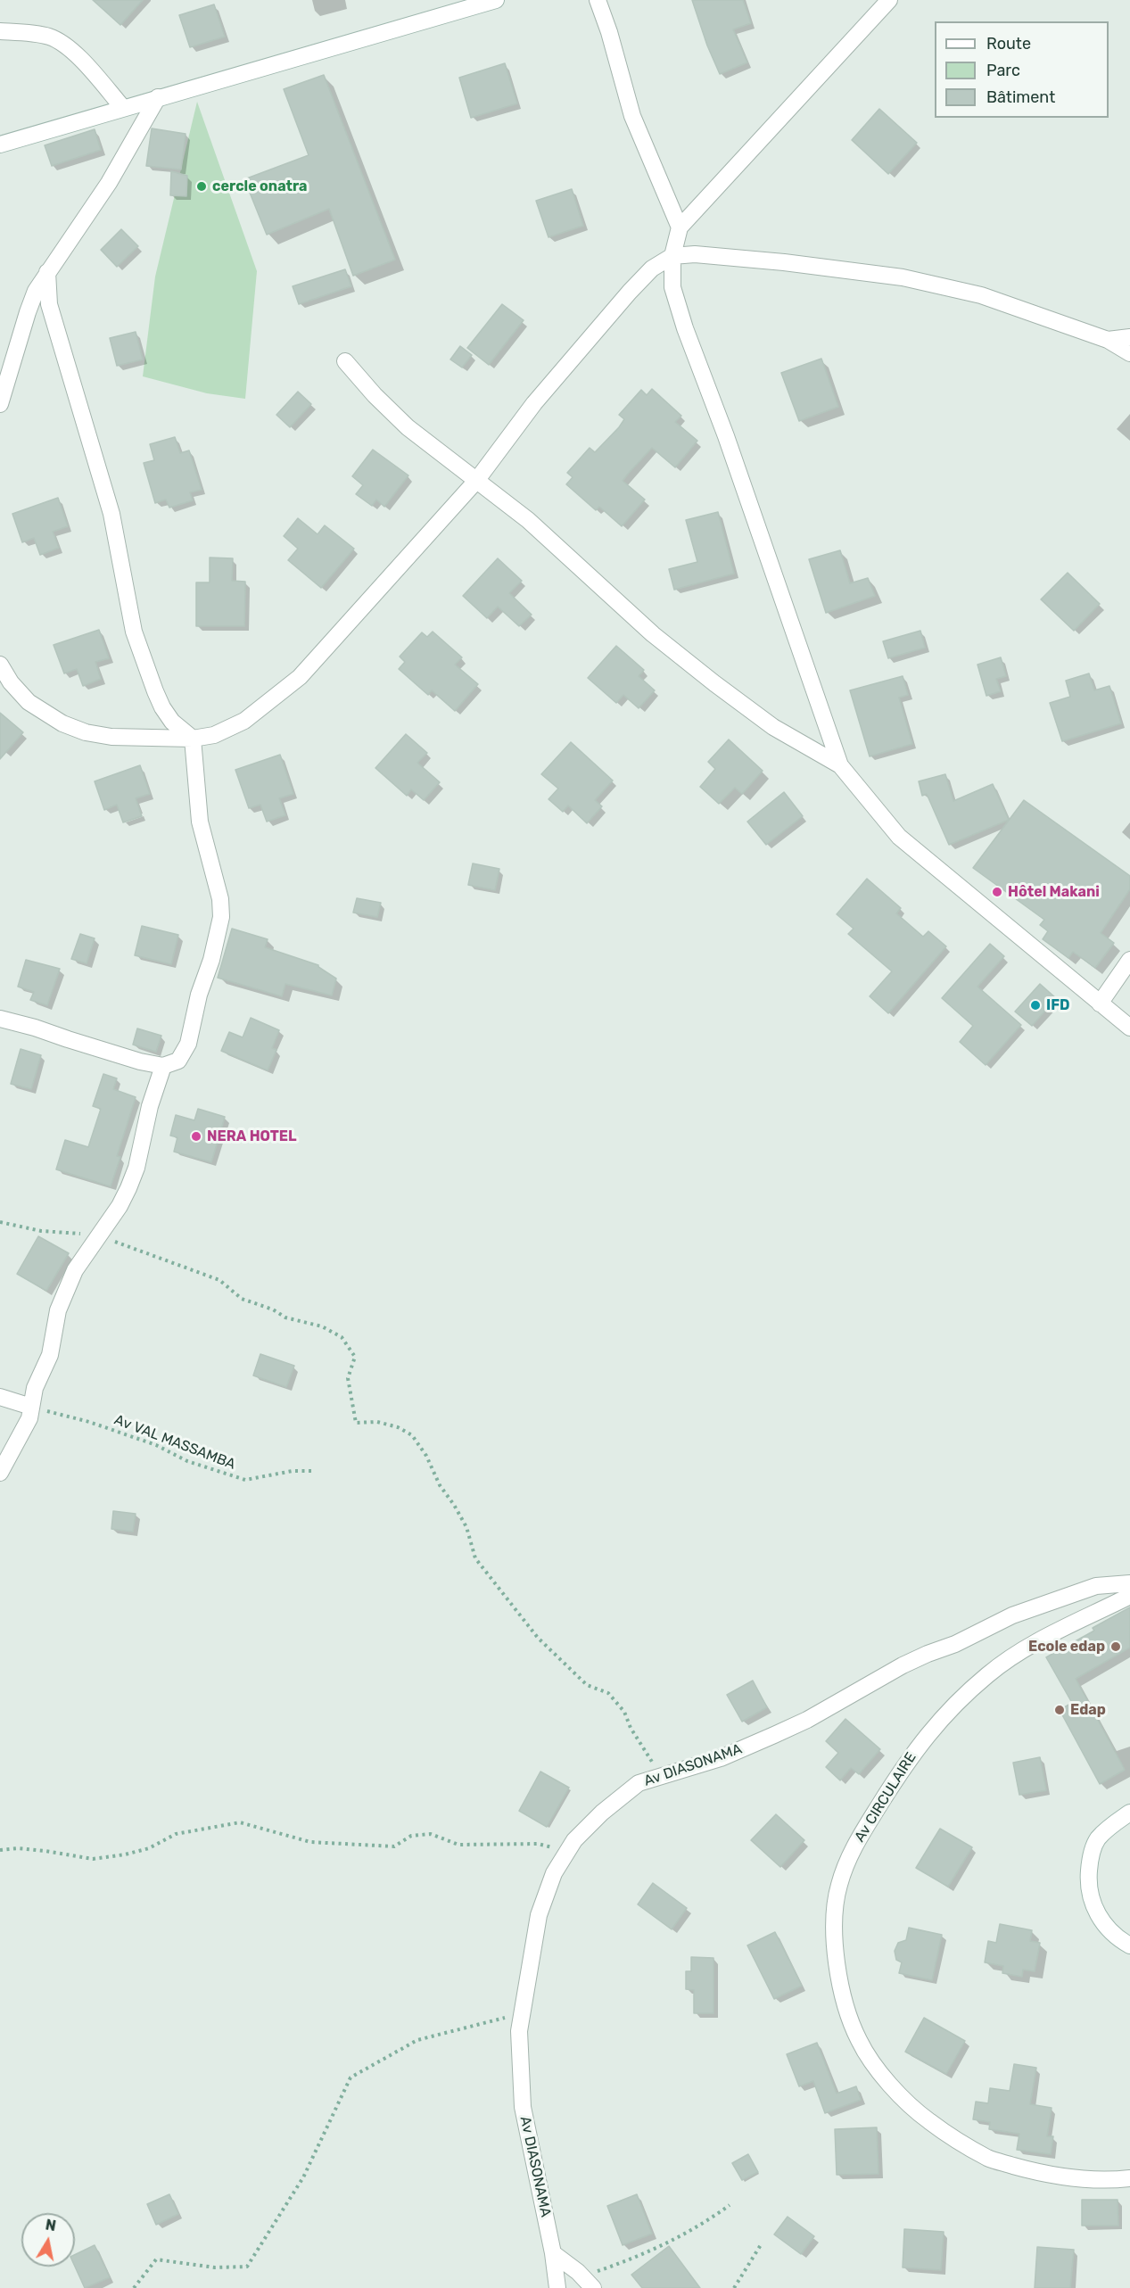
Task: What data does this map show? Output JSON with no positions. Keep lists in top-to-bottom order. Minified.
{"streets":{"street":["Av DIASONAMA","Av CIRCULAIRE"],"path":["Av VAL MASSAMBA"]},"places":["cercle onatra","Hôtel Makani","IFD","NERA HOTEL","Ecole edap","Edap"],"legend":["Route","Parc","Bâtiment"],"north":"top"}
